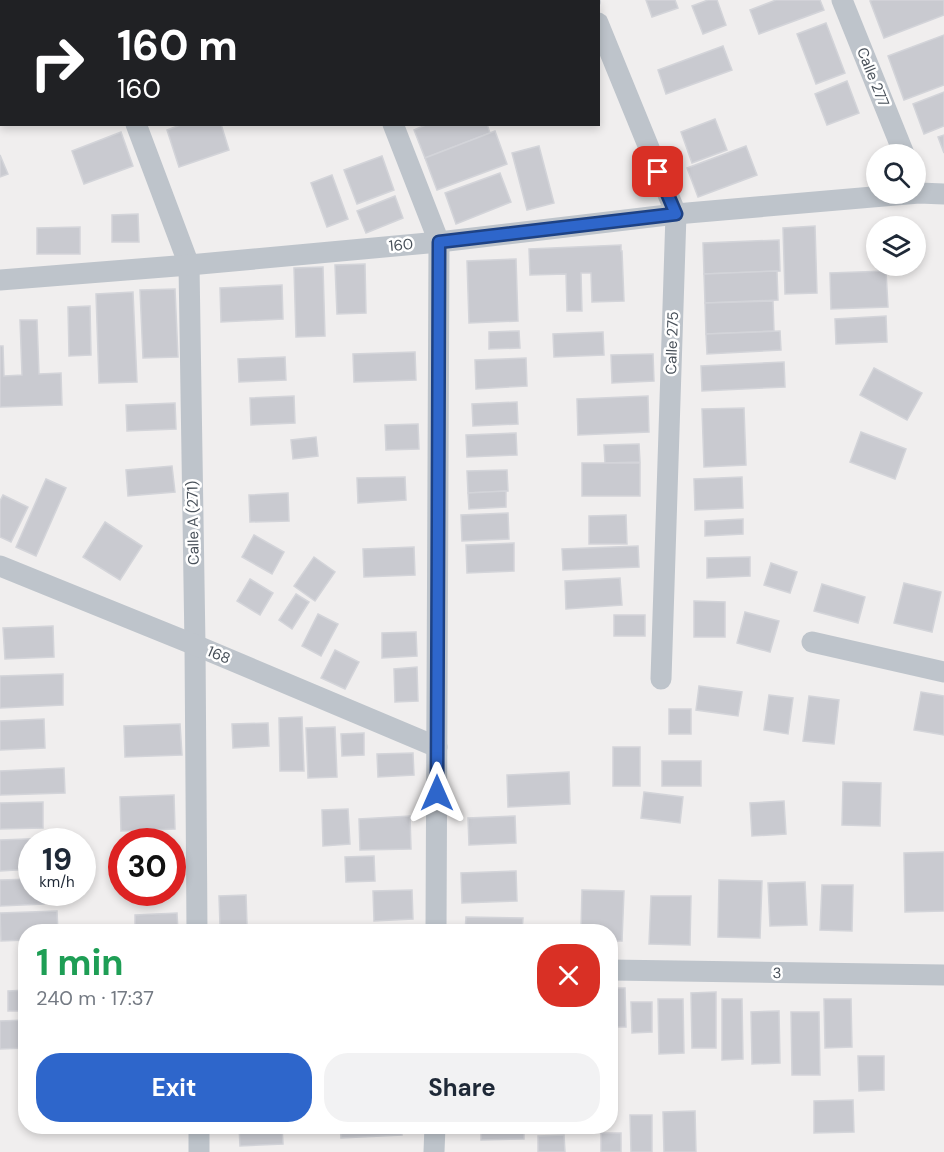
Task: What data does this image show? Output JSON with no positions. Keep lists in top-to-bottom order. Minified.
{"streets":{"street":["Calle 277","160","Calle 275","Calle A (271)","168","3"]},"crossings":[["160","Calle 275"],["160","Calle A (271)"],["Calle A (271)","168"]],"page":{"turn":["160 m","160"],"speed":"19 km/h","limit":"30","heading":["1 min","240 m · 17:37"],"buttons":["Exit","Share"]}}
